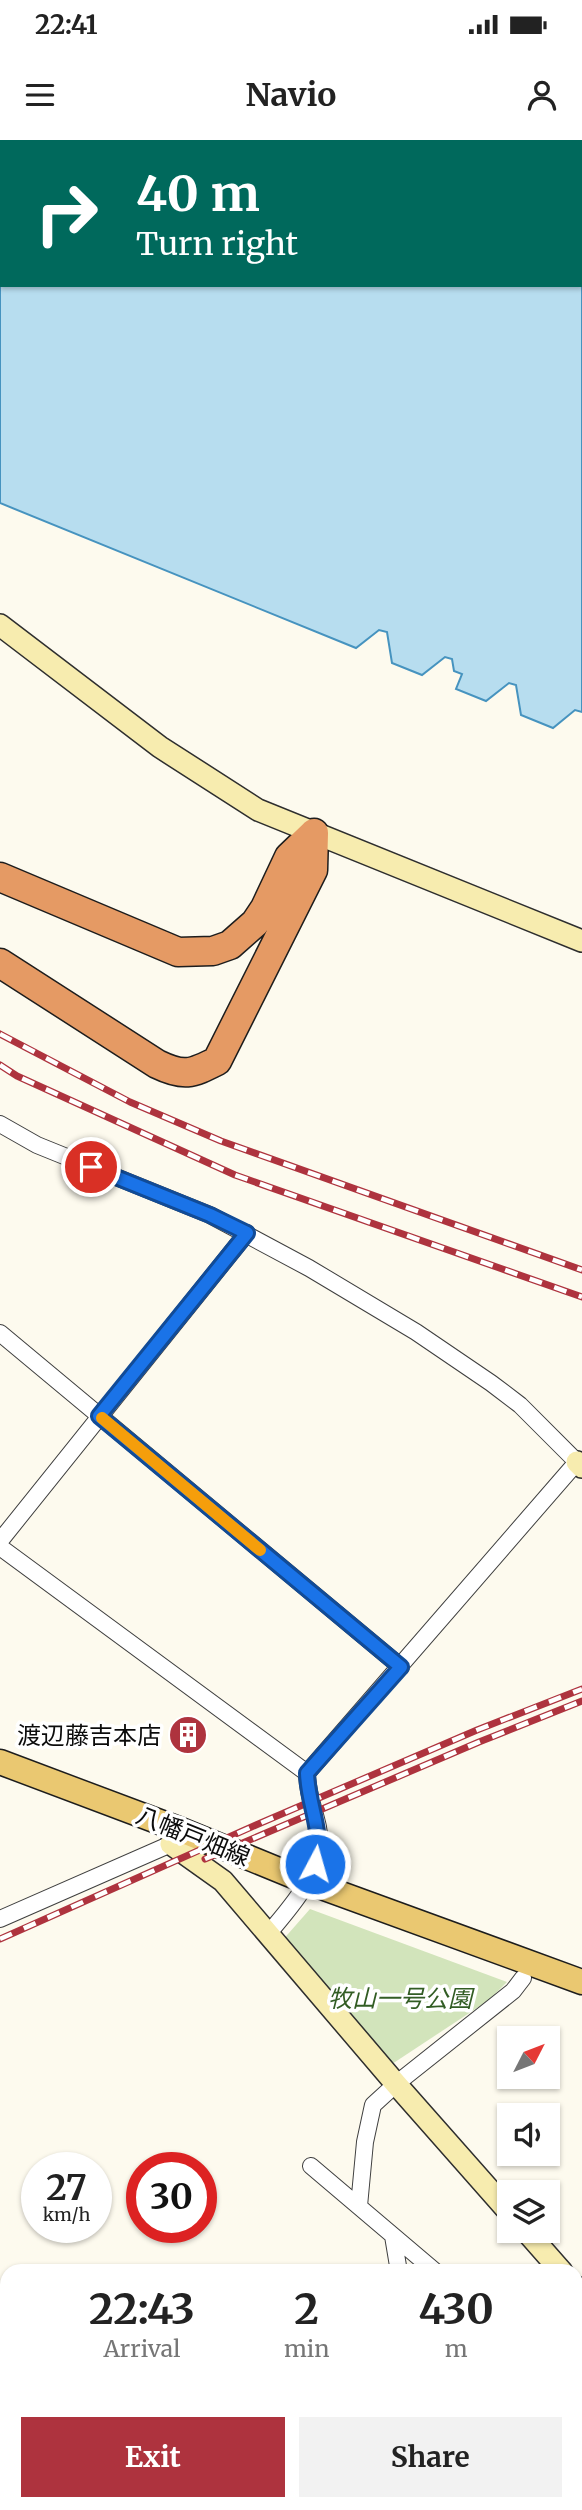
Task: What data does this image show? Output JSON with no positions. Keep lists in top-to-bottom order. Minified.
{"streets":{"main road":["八幡戸畑線"]},"parks":["牧山一号公園"],"places":{"building":["渡辺藤吉本店"]},"north":"top right","page":{"status":"22:41","header":"Navio","turn":["40 m","Turn right"],"speed":"27 km/h","limit":"30","eta":["22:43","Arrival","2","min","430","m"],"buttons":["Exit","Share"]}}
